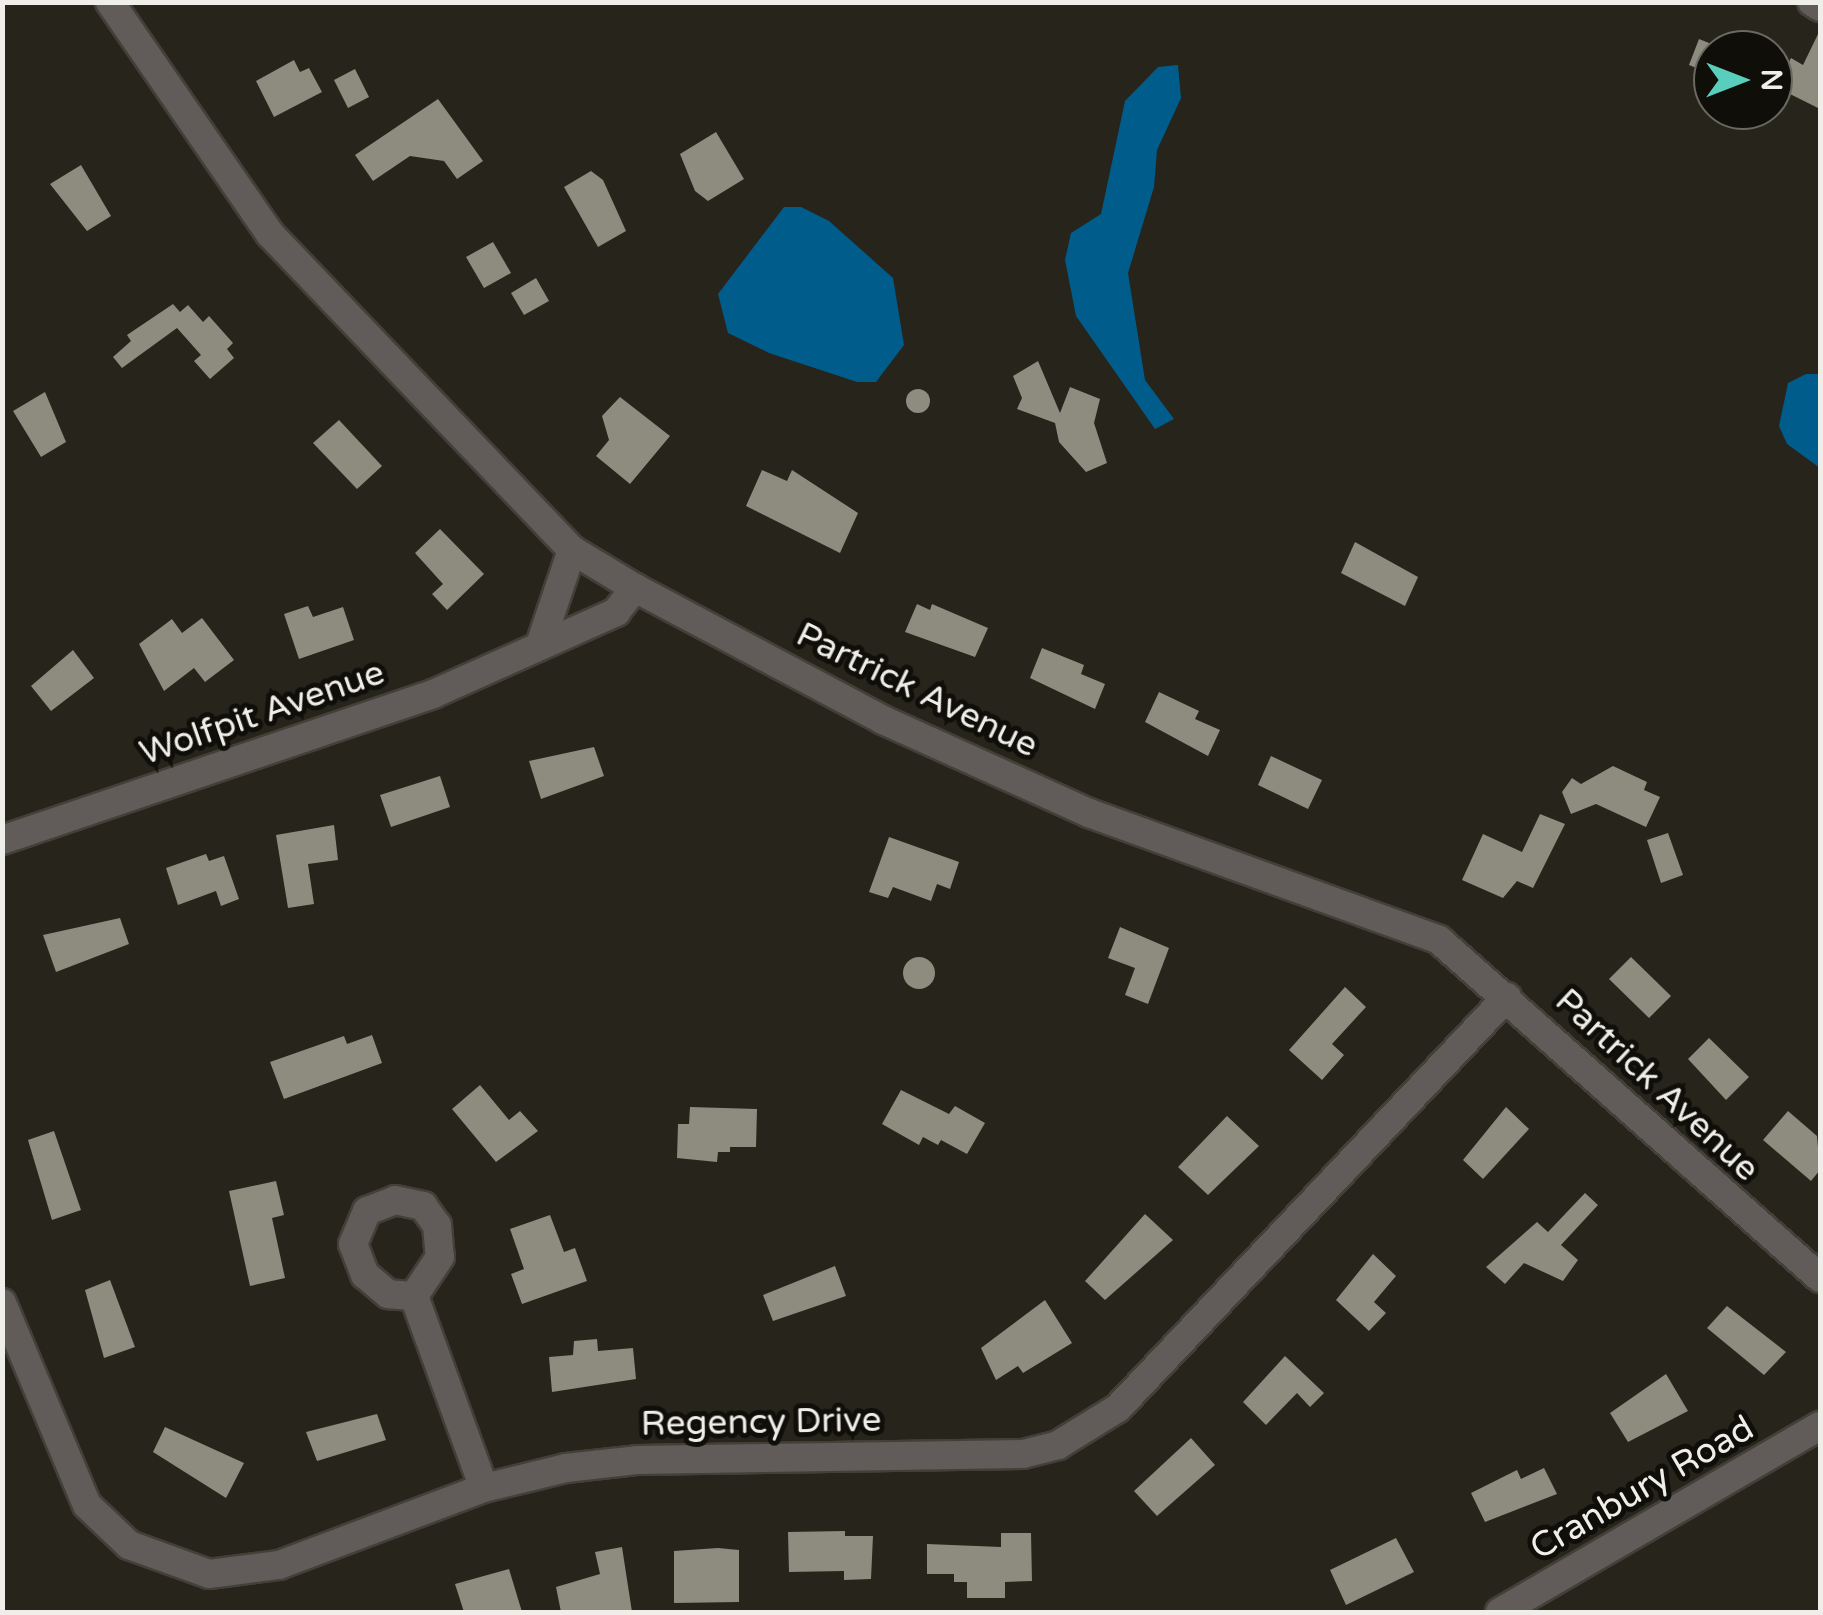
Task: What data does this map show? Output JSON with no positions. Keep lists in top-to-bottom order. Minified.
{"streets":{"street":["Partrick Avenue","Wolfpit Avenue","Regency Drive","Cranbury Road"]},"crossings":[["Partrick Avenue","Wolfpit Avenue"],["Partrick Avenue","Regency Drive"]],"north":"right"}
